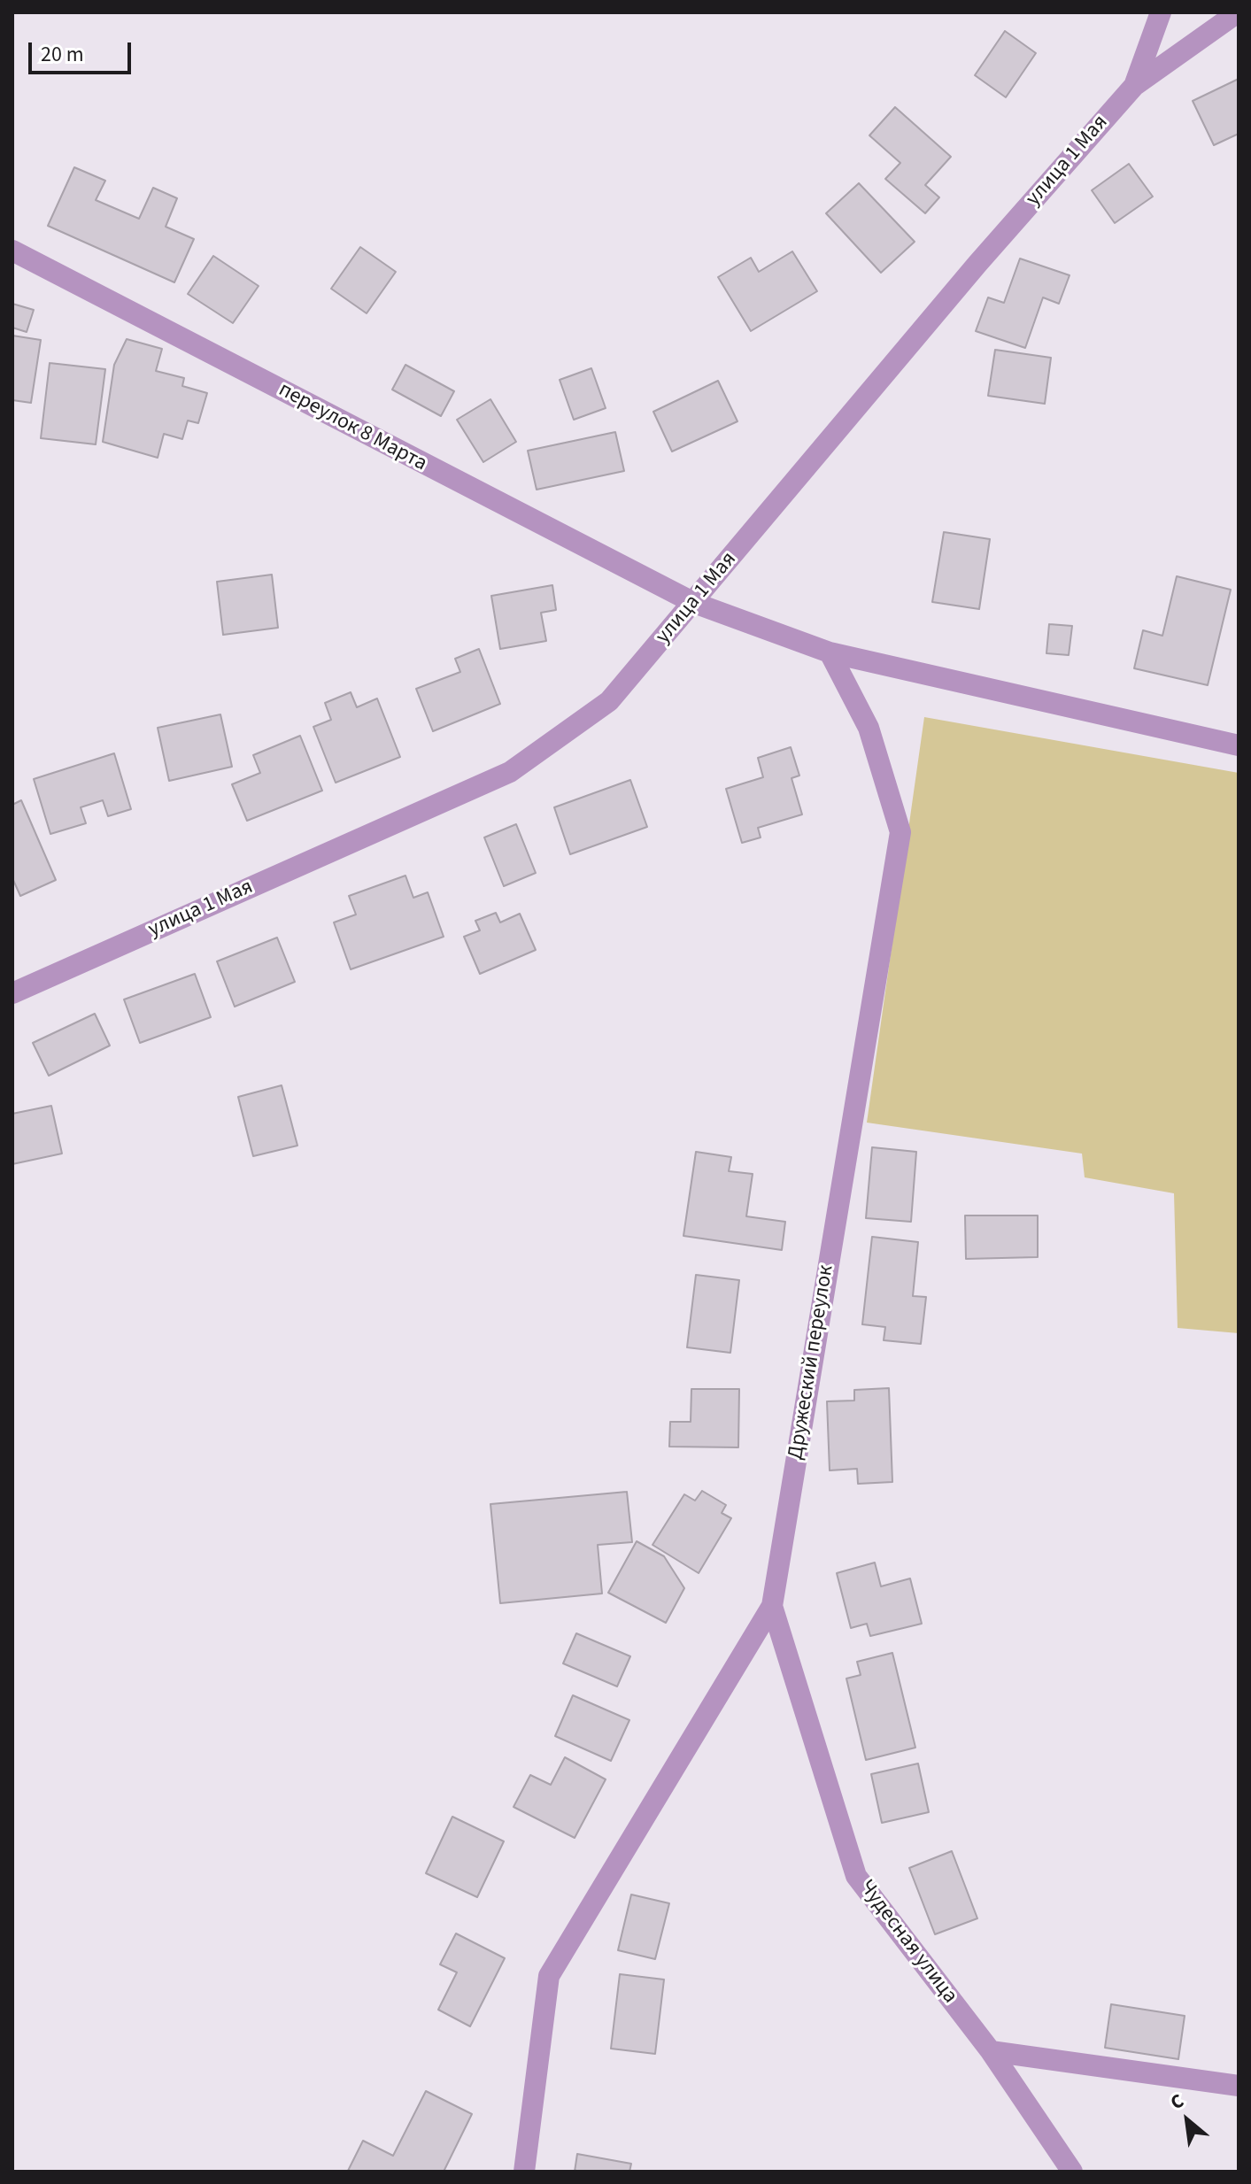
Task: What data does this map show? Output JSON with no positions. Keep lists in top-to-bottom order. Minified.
{"streets":{"street":["улица 1 Мая","переулок 8 Марта","Дружеский переулок","Чудесная улица"]},"crossings":[["улица 1 Мая","переулок 8 Марта"],["Дружеский переулок","Чудесная улица"]],"scale_bar":"20 m","north":"top left"}
